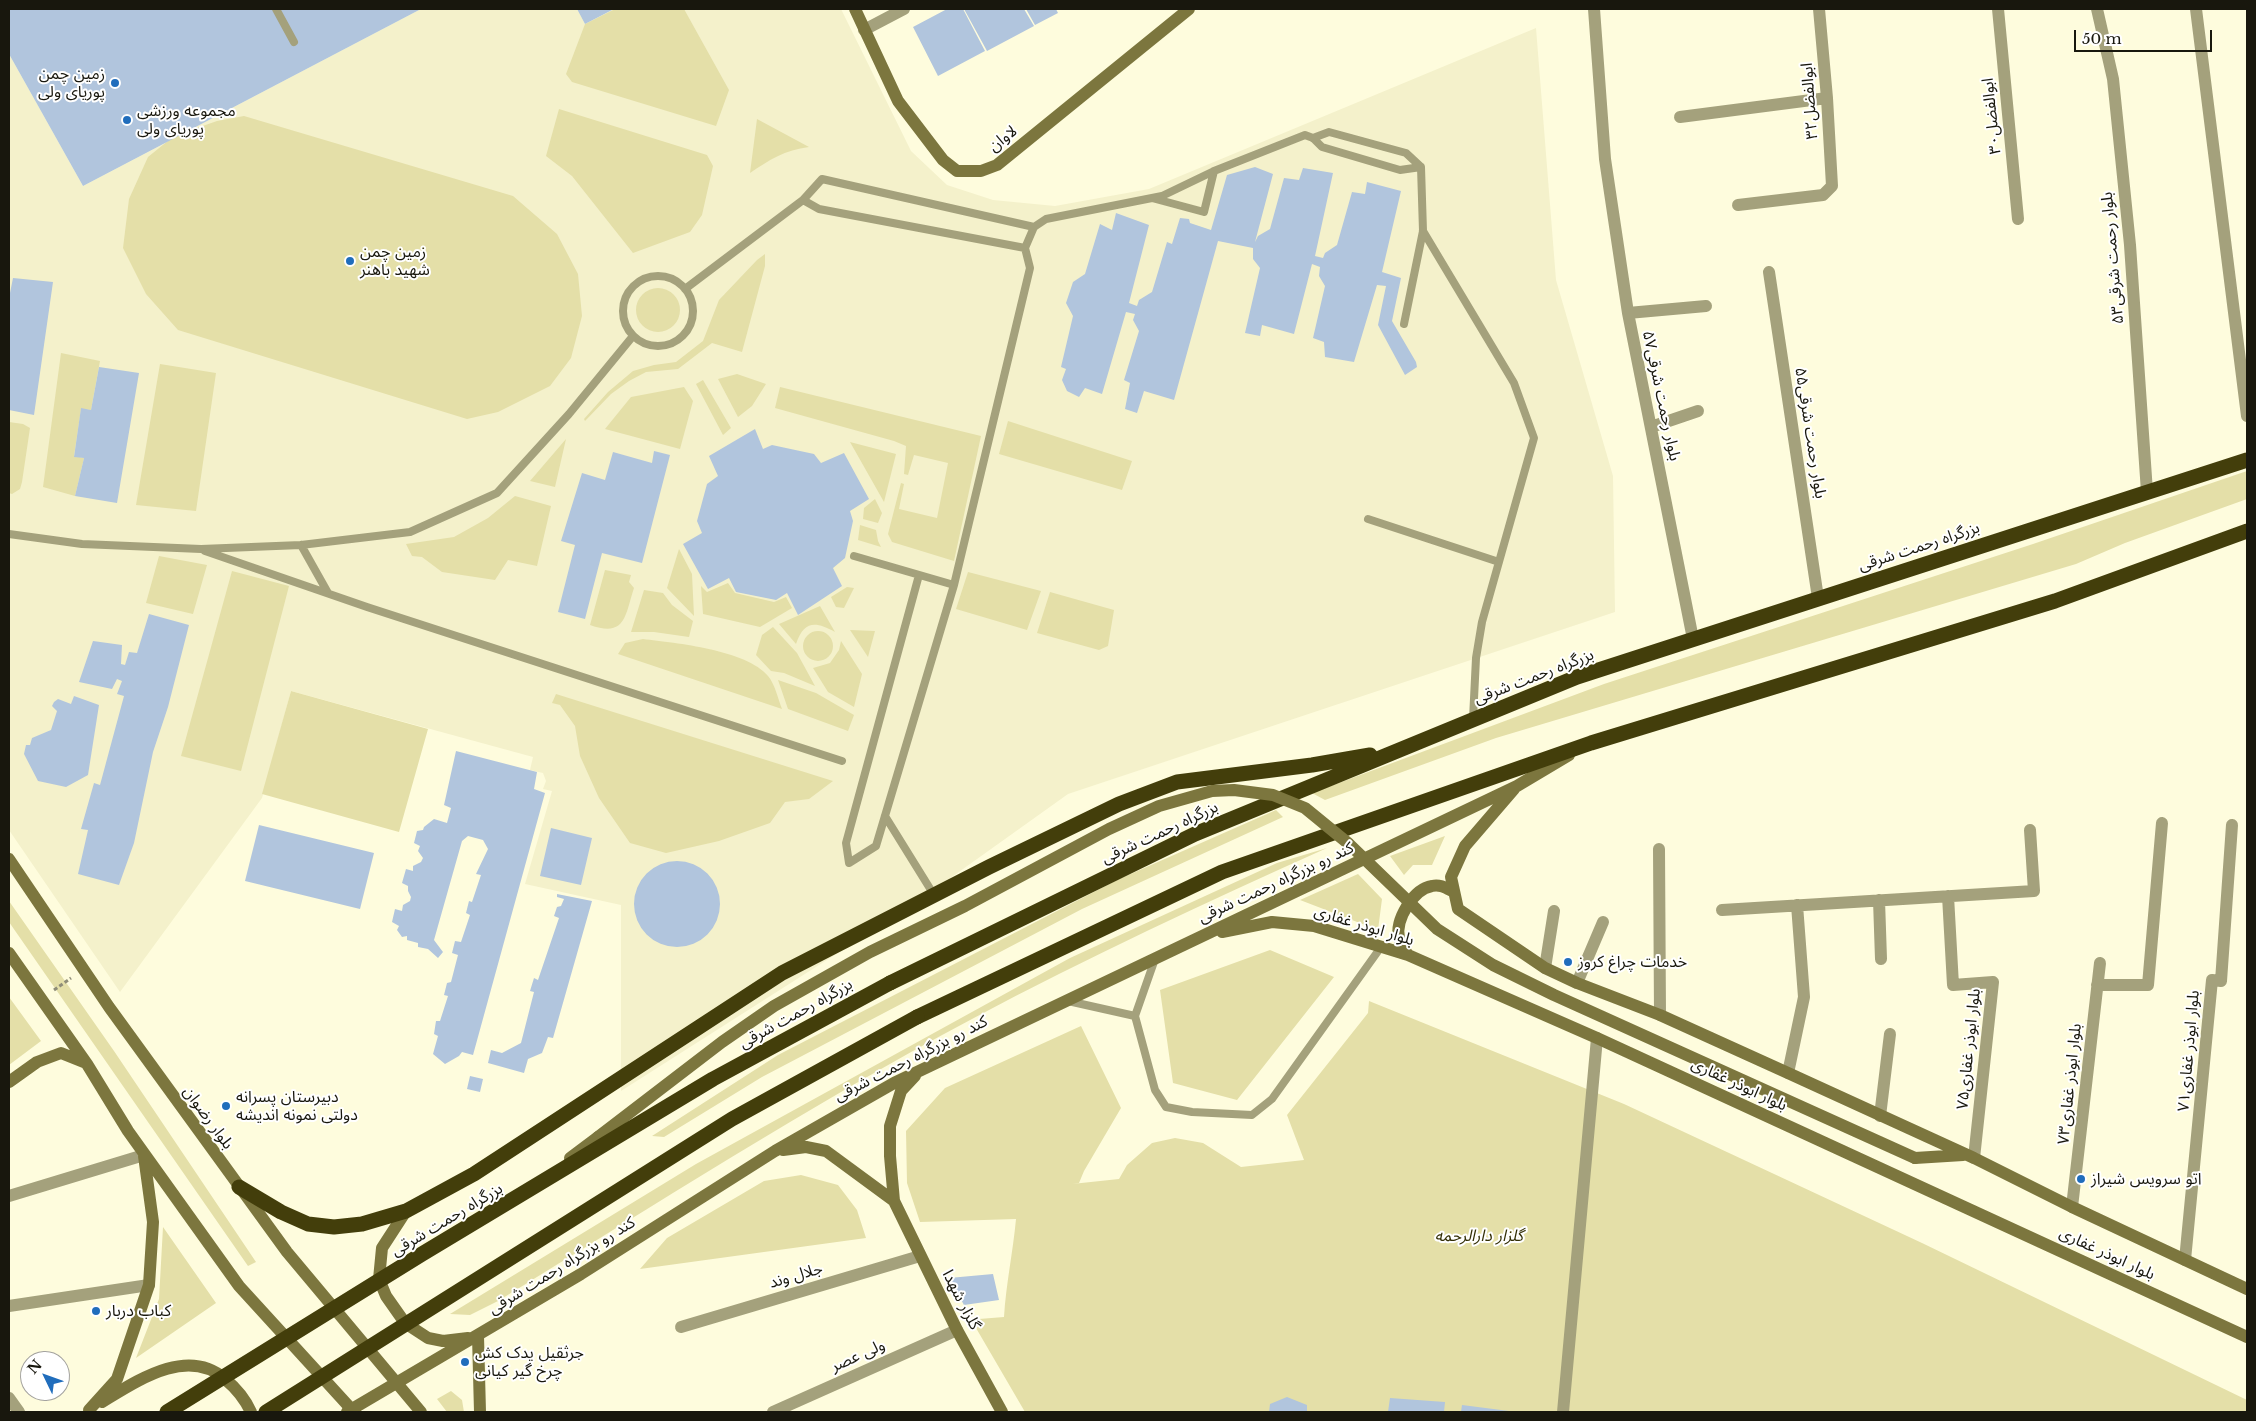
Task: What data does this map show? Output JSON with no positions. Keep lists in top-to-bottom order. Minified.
{"streets":{"highway":["بزرگراه رحمت شرقی"],"main road":["لاوان","کند رو بزرگراه رحمت شرقی","بلوار ابوذر غفاری","بلوار رضوان","گلزار شهدا"],"street":["ابوالفضل۳۲","ابوالفضل۳۰","بلوار رحمت شرقی۵۳","۵۷بلوار رحمت شرقی","بلوار رحمت شرقی۵۵","بلوار ابوذر غفاری۷۵","بلوار ابوذر غفاری۷۱","بلوار ابوذر غفاری۷۳","جلال وند","ولی عصر"]},"crossings":[["بلوار رحمت شرقی۵۳","بزرگراه رحمت شرقی"],["۵۷بلوار رحمت شرقی","بزرگراه رحمت شرقی"],["بلوار رحمت شرقی۵۵","بزرگراه رحمت شرقی"],["کند رو بزرگراه رحمت شرقی","بلوار ابوذر غفاری"],["کند رو بزرگراه رحمت شرقی","بلوار رضوان"],["کند رو بزرگراه رحمت شرقی","گلزار شهدا"],["بلوار ابوذر غفاری","بلوار ابوذر غفاری۷۵"],["بلوار ابوذر غفاری","بلوار ابوذر غفاری۷۱"],["بلوار ابوذر غفاری","بلوار ابوذر غفاری۷۳"],["جلال وند","گلزار شهدا"],["گلزار شهدا","ولی عصر"]],"parks":["گلزار دارالرحمه"],"places":["زمین چمن پوریای ولی","مجموعه ورزشی پوریای ولی","زمین چمن شهید باهنر","خدمات چراغ کروز","دبیرستان پسرانه دولتی نمونه اندیشه","اتو سرویس شیراز","کباب دربار","جرثقیل یدک کش چرخ گیر کیانی"],"scale_bar":"50 m","north":"top left"}
